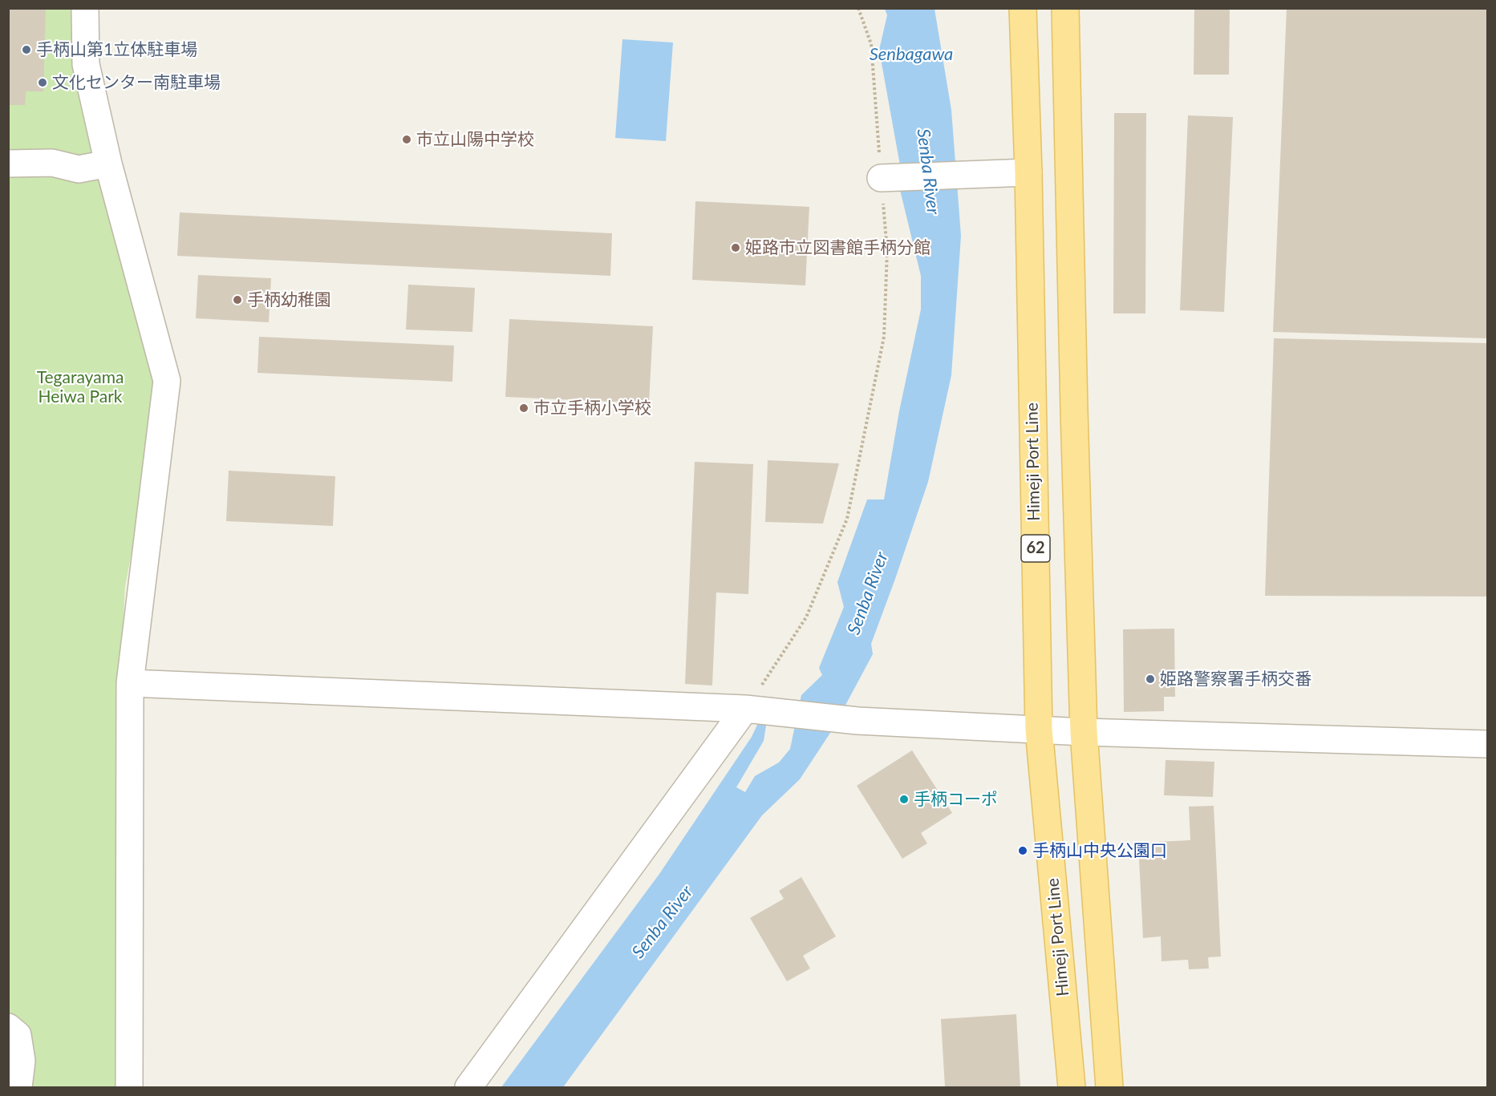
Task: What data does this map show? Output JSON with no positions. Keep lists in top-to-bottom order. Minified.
{"streets":{"main road":["Himeji Port Line","62"]},"water":["Senbagawa","Senba River"],"parks":["Tegarayama Heiwa Park"],"places":["手柄山第1立体駐車場","文化センター南駐車場","市立山陽中学校","姫路市立図書館手柄分館","手柄幼稚園","市立手柄小学校","姫路警察署手柄交番","手柄コーポ","手柄山中央公園口"]}
